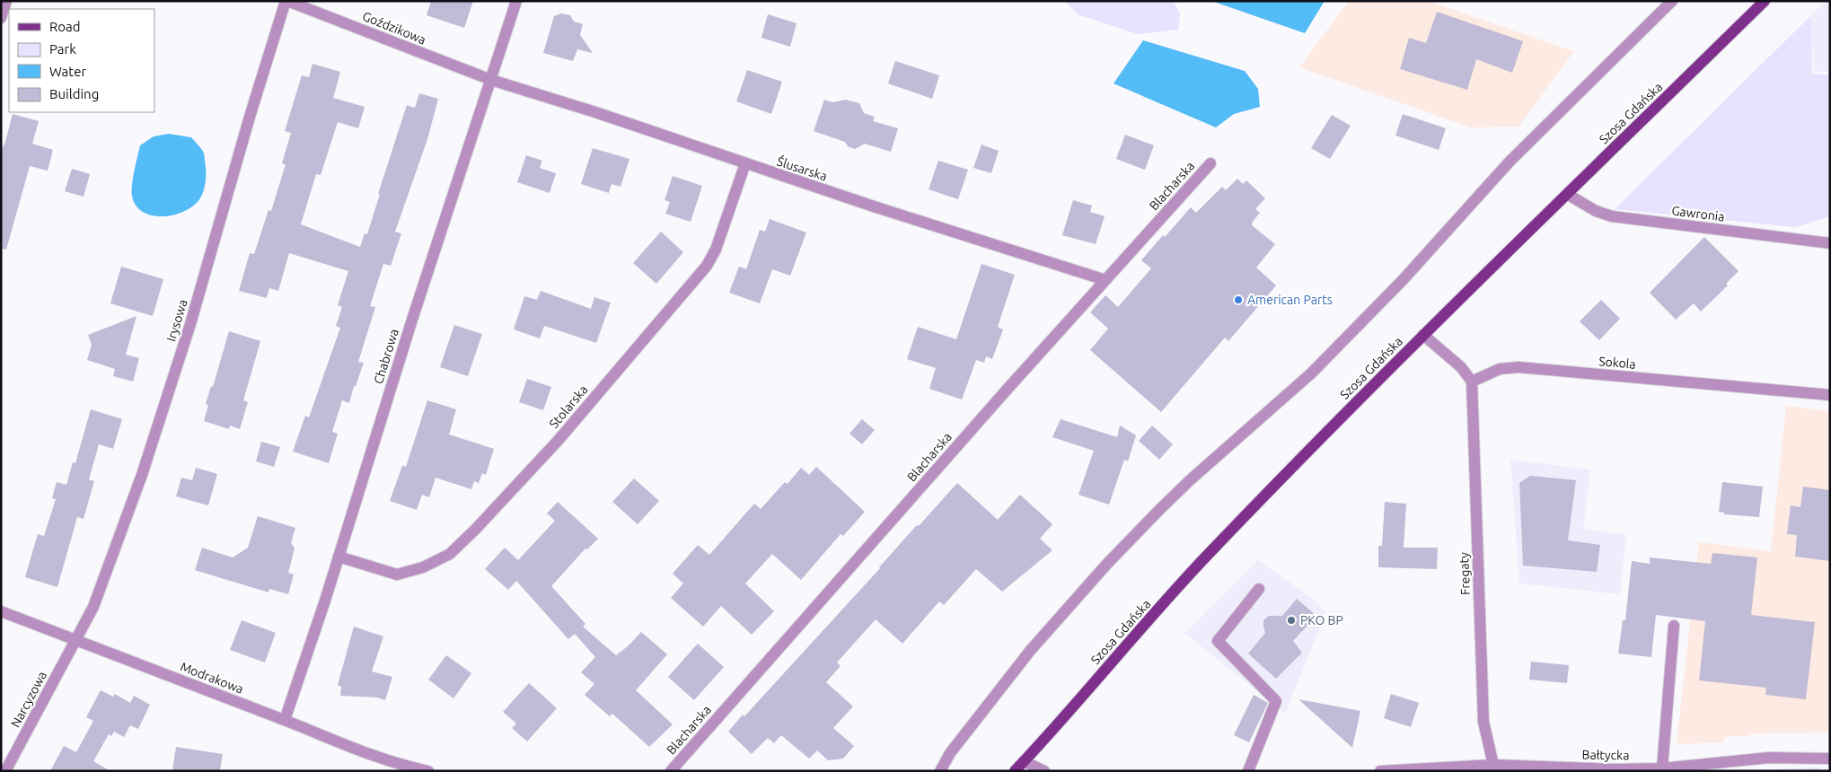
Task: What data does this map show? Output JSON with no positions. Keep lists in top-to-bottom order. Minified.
{"streets":{"main road":["Szosa Gdańska"],"street":["Goździkowa","Ślusarska","Blacharska","Gawronia","Irysowa","Chabrowa","Sokola","Stolarska","Fregaty","Modrakowa","Narcyzowa","Bałtycka"]},"crossings":[["Goździkowa","Ślusarska"],["Goździkowa","Irysowa"],["Goździkowa","Chabrowa"],["Szosa Gdańska","Gawronia"],["Ślusarska","Blacharska"],["Ślusarska","Chabrowa"],["Ślusarska","Stolarska"],["Irysowa","Modrakowa"],["Irysowa","Narcyzowa"],["Chabrowa","Stolarska"],["Chabrowa","Modrakowa"],["Sokola","Fregaty"],["Fregaty","Bałtycka"],["Modrakowa","Narcyzowa"]],"places":["American Parts","PKO BP"],"legend":["Road","Park","Water","Building"]}
